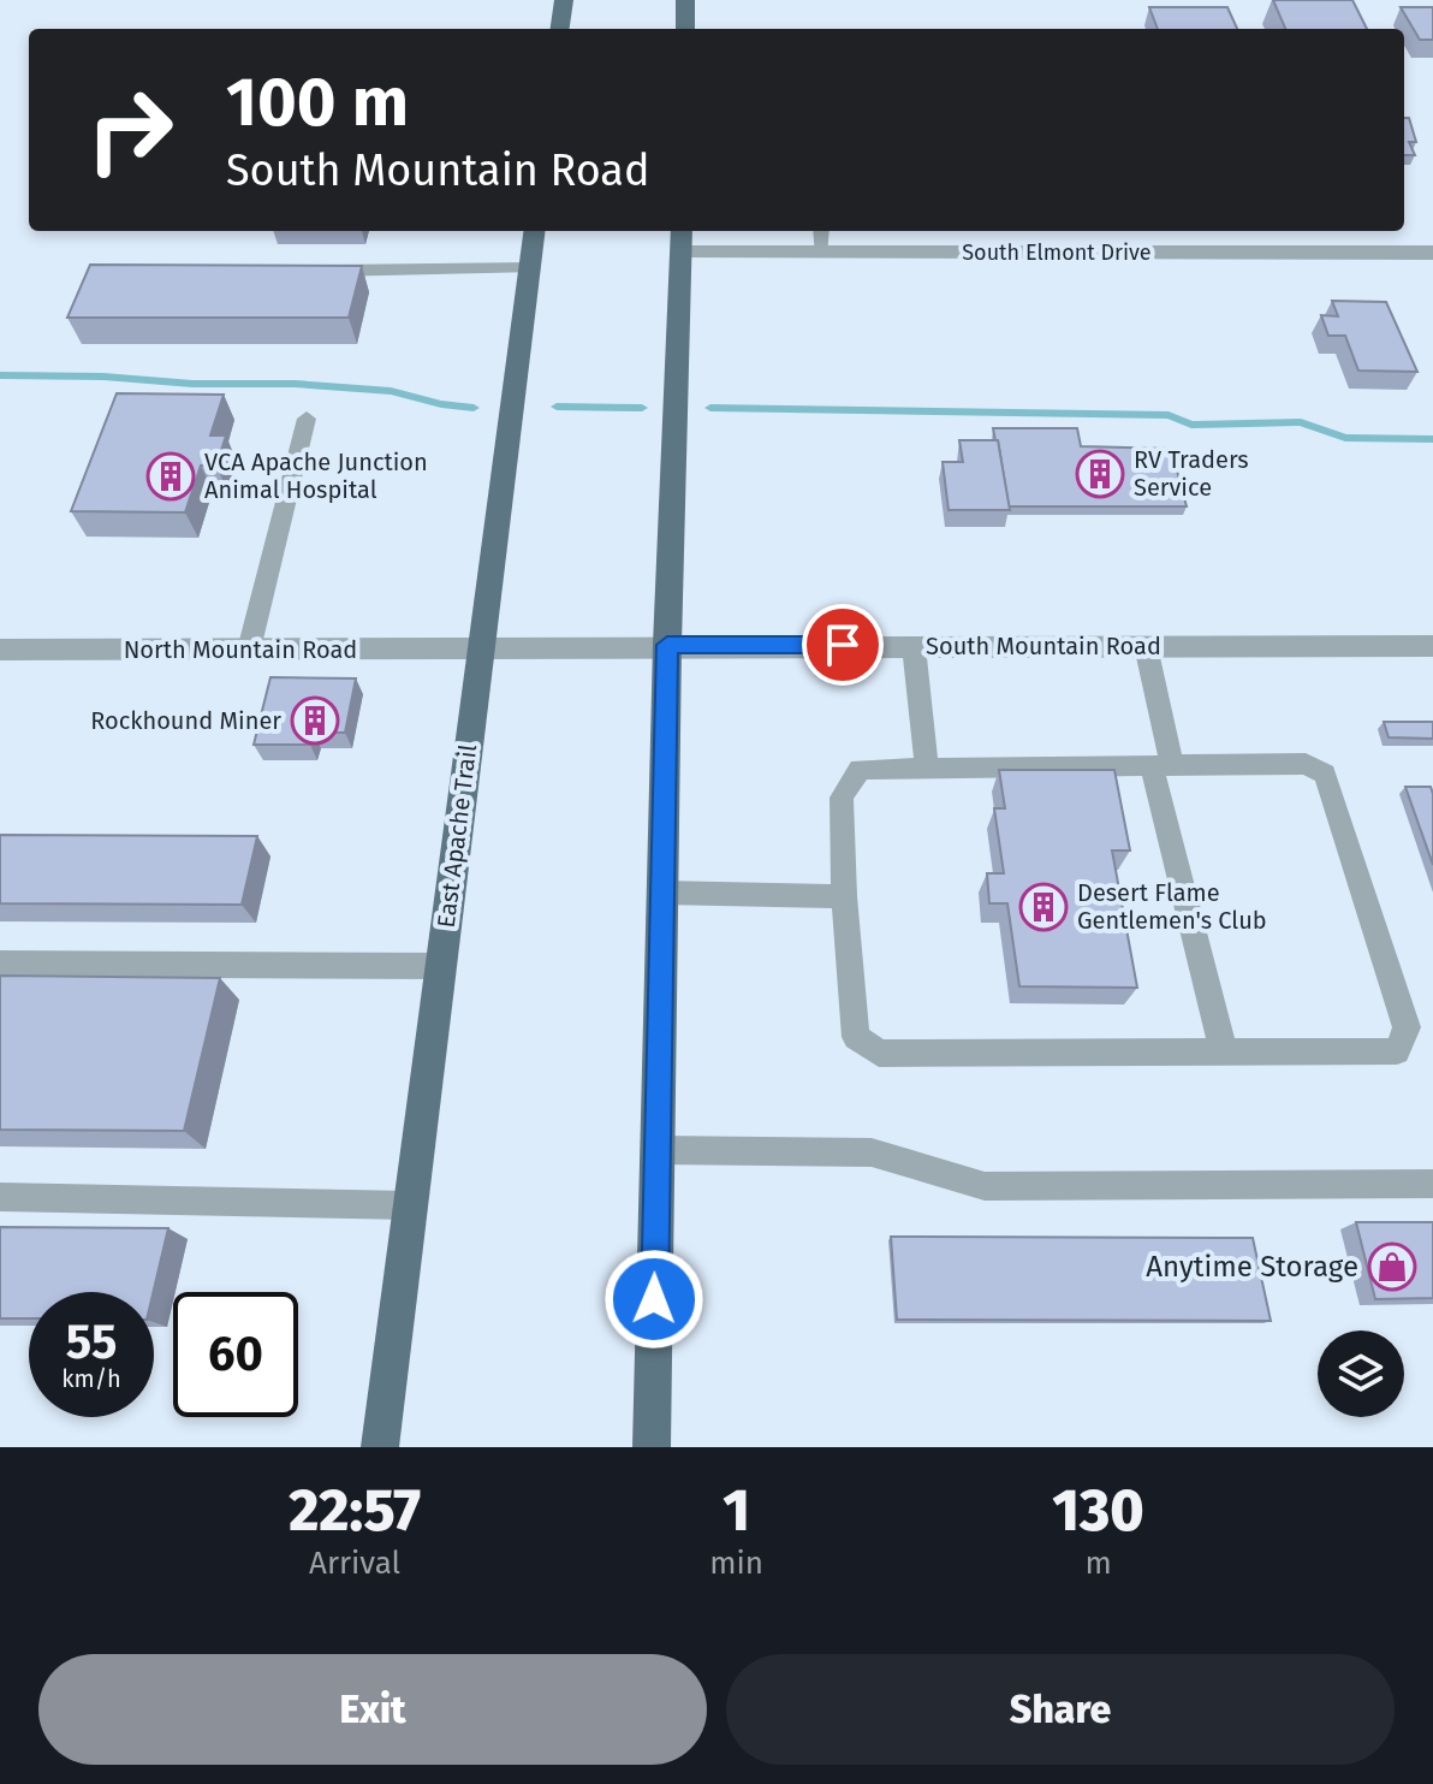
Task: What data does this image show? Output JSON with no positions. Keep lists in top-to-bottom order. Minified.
{"streets":{"main road":["East Apache Trail"],"street":["South Elmont Drive","South Mountain Road","North Mountain Road"]},"crossings":[["South Mountain Road","North Mountain Road"],["South Mountain Road","East Apache Trail"],["North Mountain Road","East Apache Trail"]],"places":{"building":["RV Traders Service","VCA Apache Junction Animal Hospital","Rockhound Miner","Desert Flame Gentlemen's Club"],"shop":["Anytime Storage"]},"page":{"turn":["100 m","South Mountain Road"],"speed":"55 km/h","limit":"60","eta":["22:57","Arrival","1","min","130","m"],"buttons":["Exit","Share"]}}
